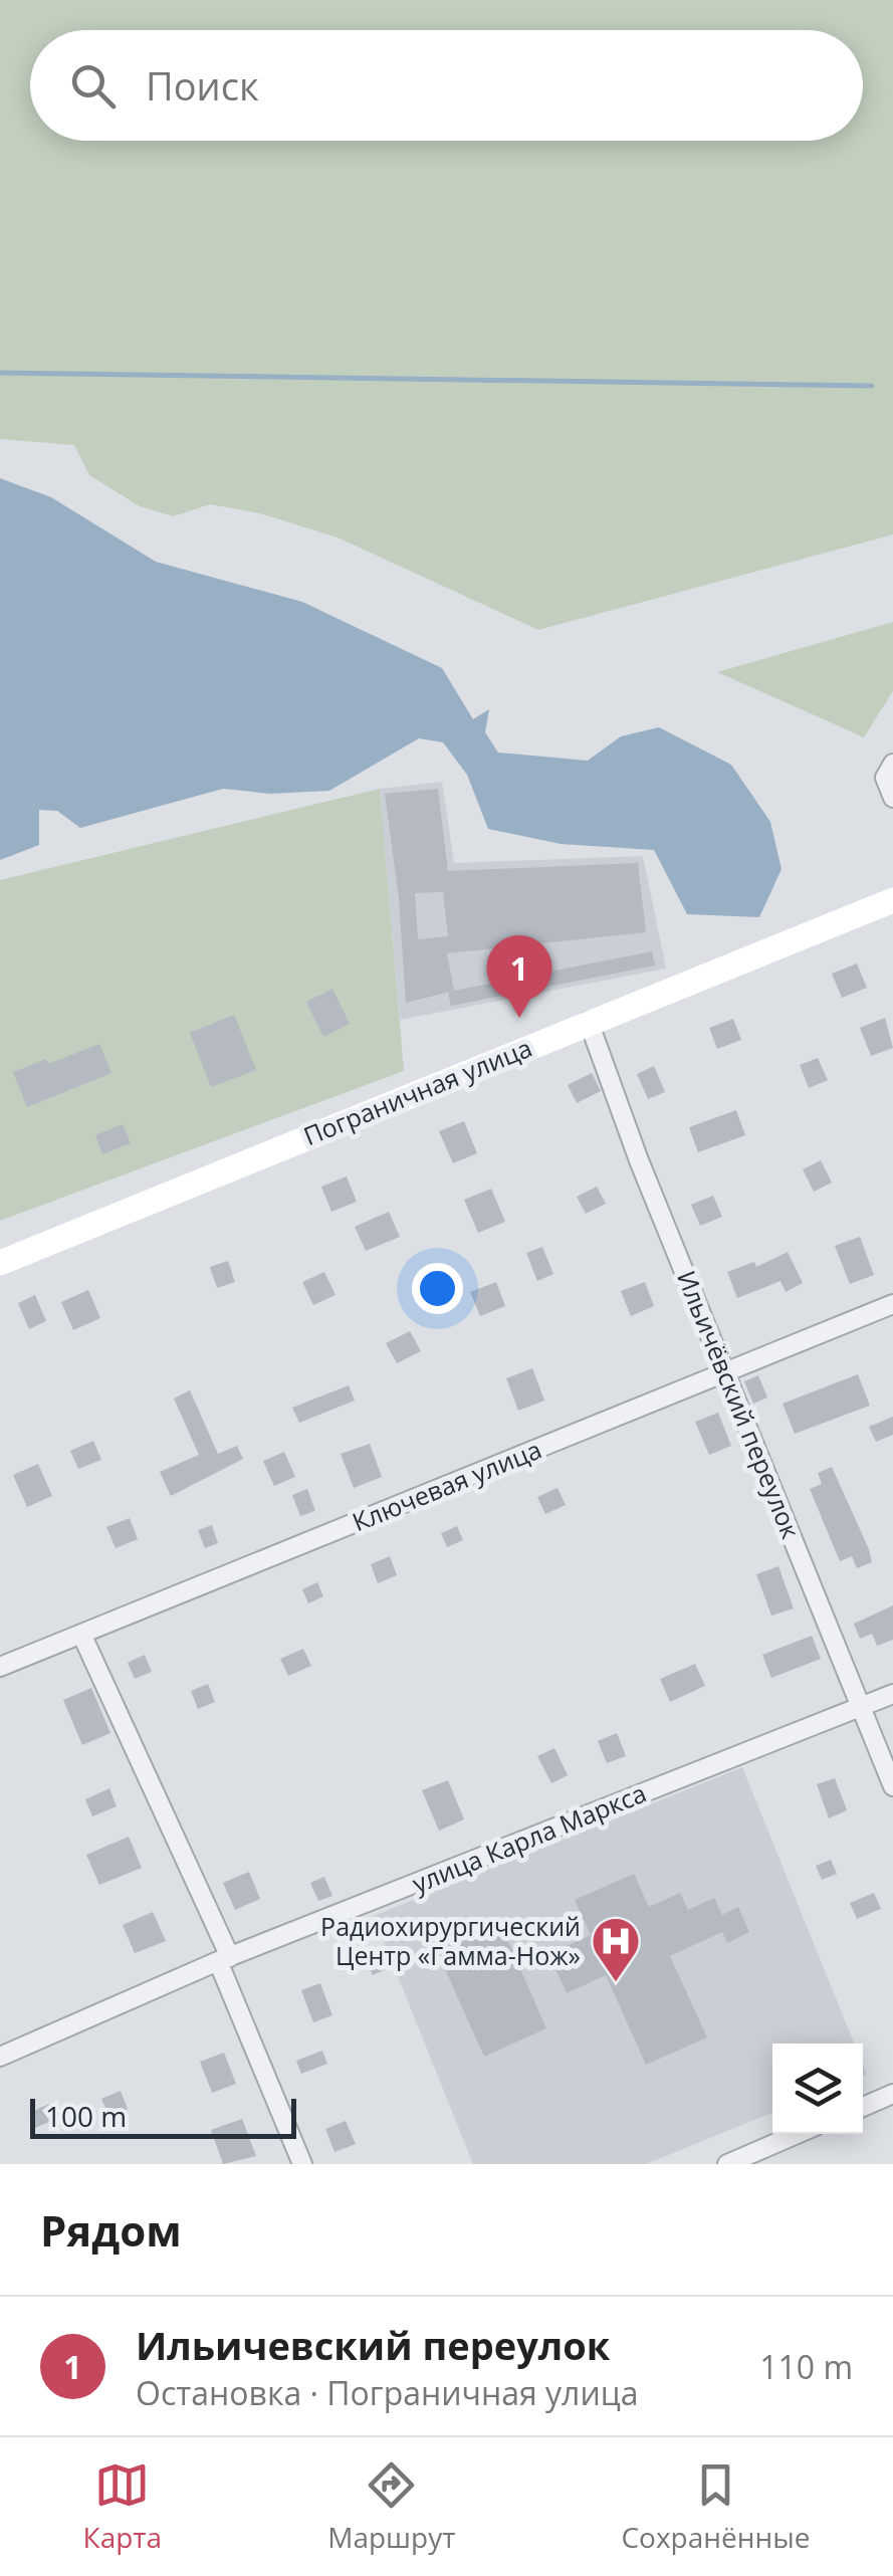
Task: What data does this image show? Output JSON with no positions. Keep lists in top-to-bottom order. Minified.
{"streets":{"main road":["Пограничная улица"],"street":["Ильичёвский переулок","Ключевая улица","улица Карла Маркса"]},"crossings":[["Пограничная улица","Ильичёвский переулок"],["Ильичёвский переулок","Ключевая улица"],["Ильичёвский переулок","улица Карла Маркса"]],"places":{"hospital":["Радиохирургический Центр «Гамма-Нож»"]},"scale_bar":"100 m","page":{"search":"Поиск","pins":"1","scale":"100 m","heading":"Рядом","list":[{"mark":"1","name":"Ильичевский переулок","note":"Остановка · Пограничная улица","value":"110 m"}],"nav":["Карта","Маршрут","Сохранённые"]}}
